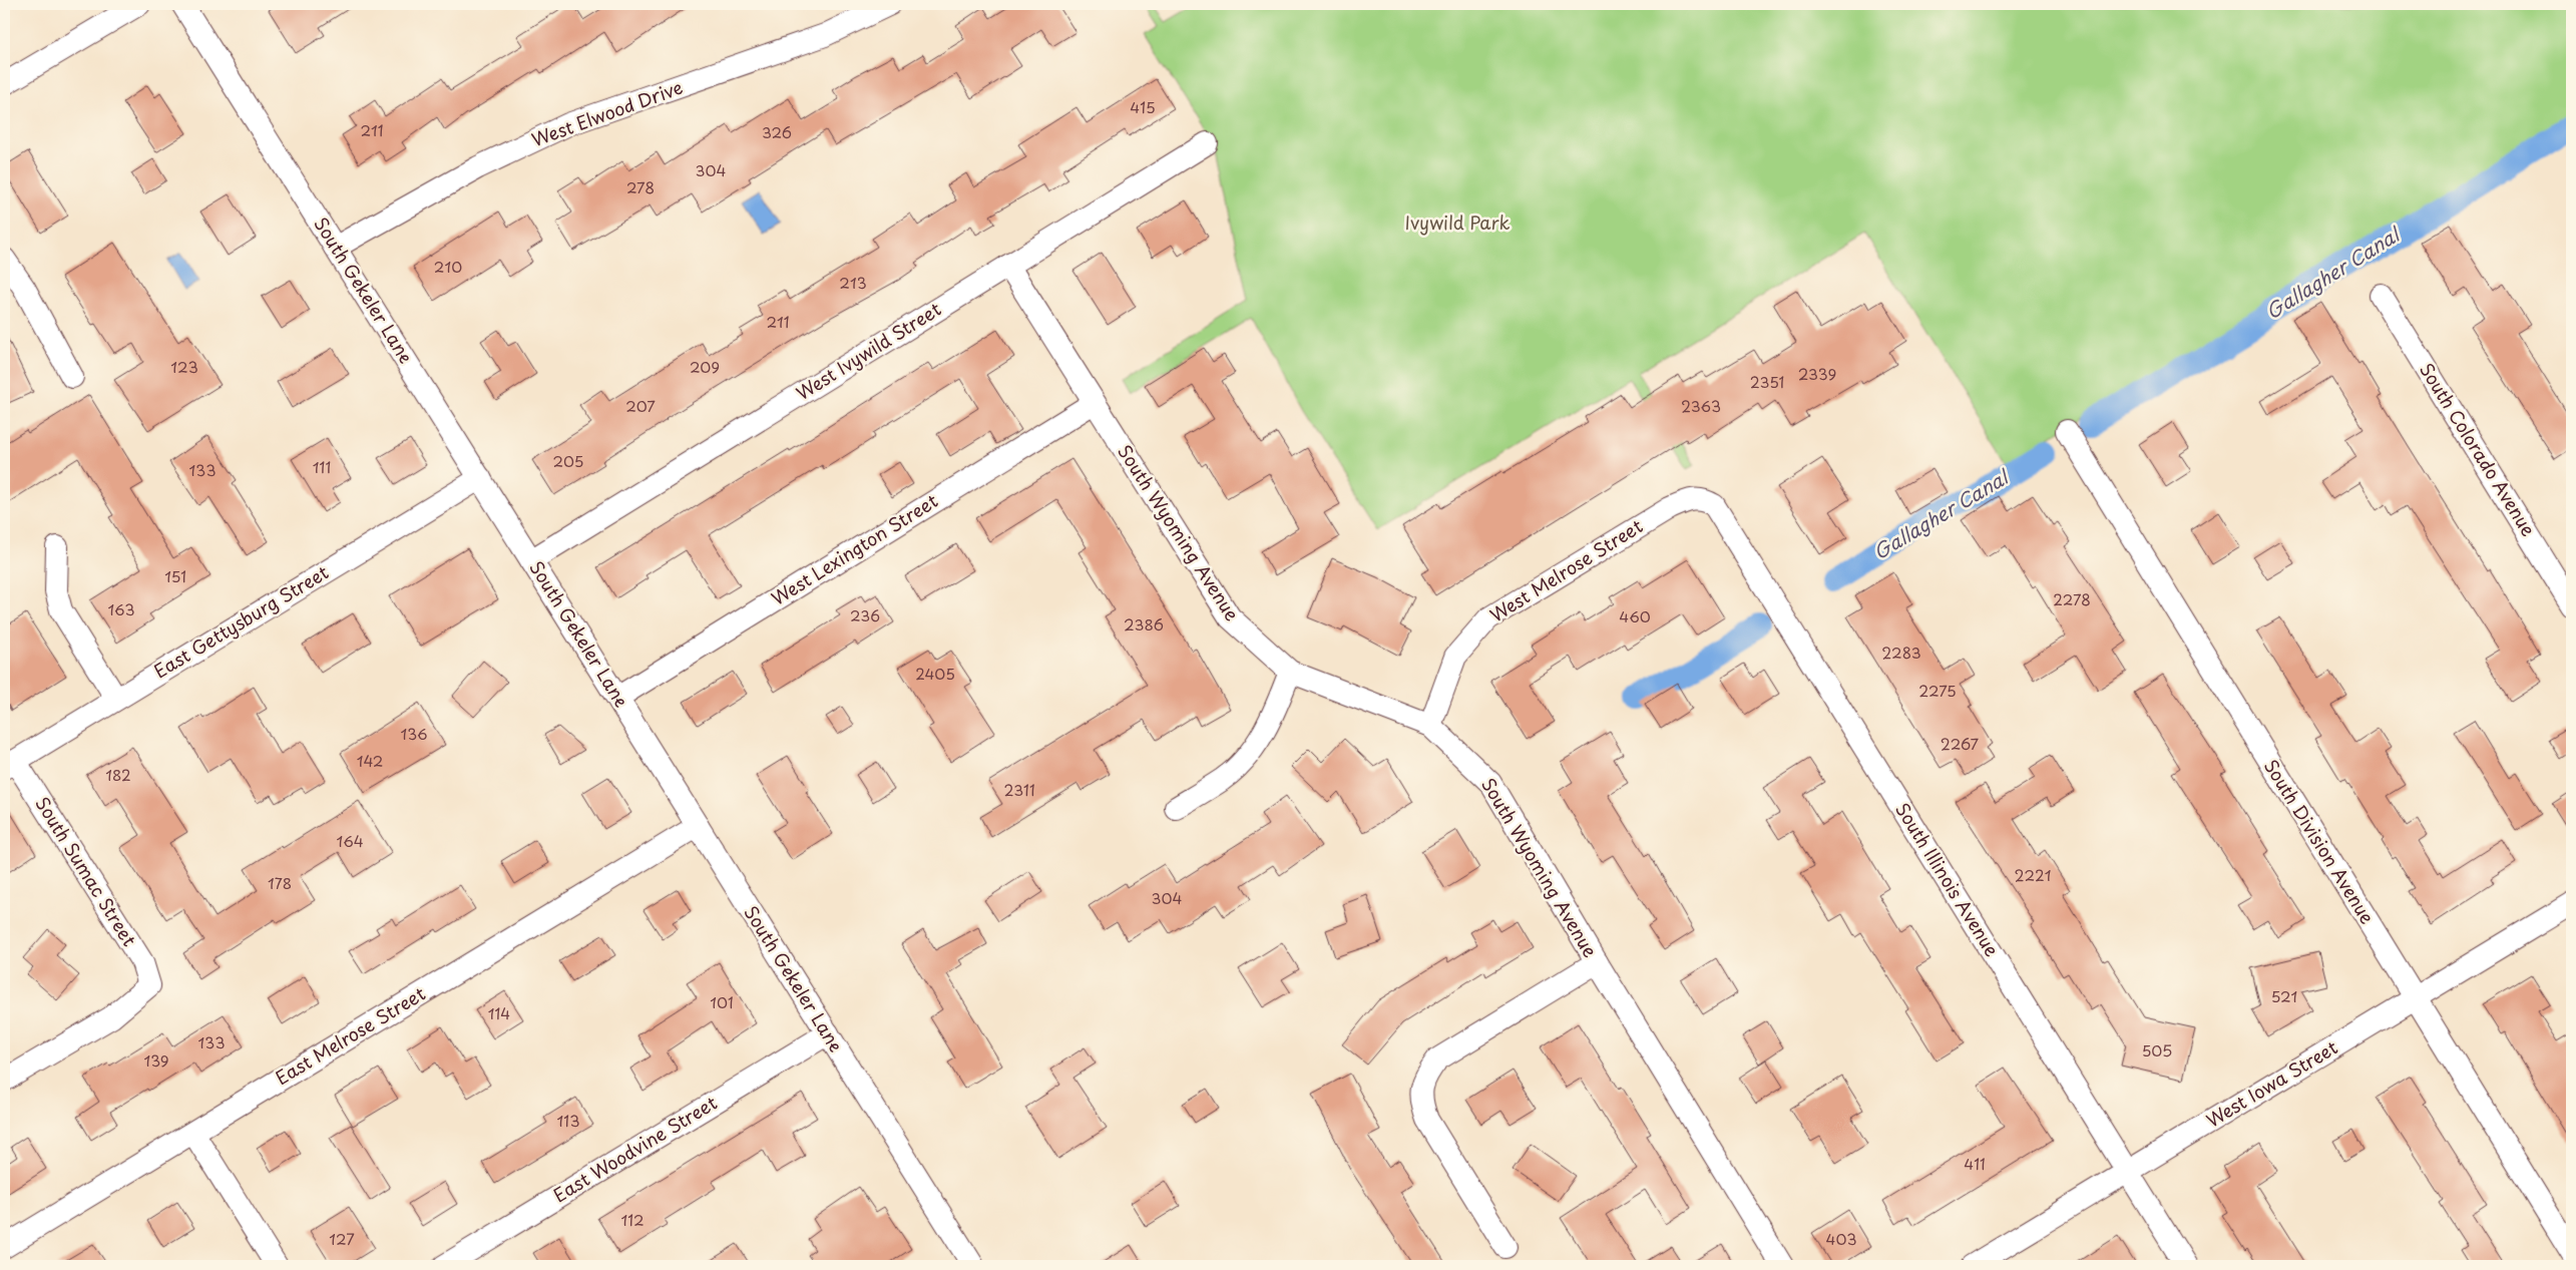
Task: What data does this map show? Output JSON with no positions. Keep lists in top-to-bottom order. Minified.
{"streets":{"street":["West Elwood Drive","South Gekeler Lane","West Ivywild Street","South Colorado Avenue","South Wyoming Avenue","West Lexington Street","West Melrose Street","East Gettysburg Street","South Division Avenue","South Sumac Street","South Illinois Avenue","East Melrose Street","West Iowa Street","East Woodvine Street"]},"crossings":[["West Elwood Drive","South Gekeler Lane"],["South Gekeler Lane","West Ivywild Street"],["South Gekeler Lane","West Lexington Street"],["South Gekeler Lane","East Gettysburg Street"],["South Gekeler Lane","East Melrose Street"],["South Gekeler Lane","East Woodvine Street"],["West Ivywild Street","South Wyoming Avenue"],["South Wyoming Avenue","West Lexington Street"],["South Wyoming Avenue","West Melrose Street"],["West Melrose Street","South Illinois Avenue"],["East Gettysburg Street","South Sumac Street"],["South Division Avenue","West Iowa Street"],["South Illinois Avenue","West Iowa Street"]],"water":["Gallagher Canal"],"parks":["Ivywild Park"],"house_numbers":["415","211","326","304","278","210","213","211","123","209","2339","2351","207","2363","205","111","133","151","2278","163","236","460","2386","2283","2405","2275","136","2267","142","182","2311","164","2221","178","304","521","101","114","133","505","139","113","411","112","127","403"]}
